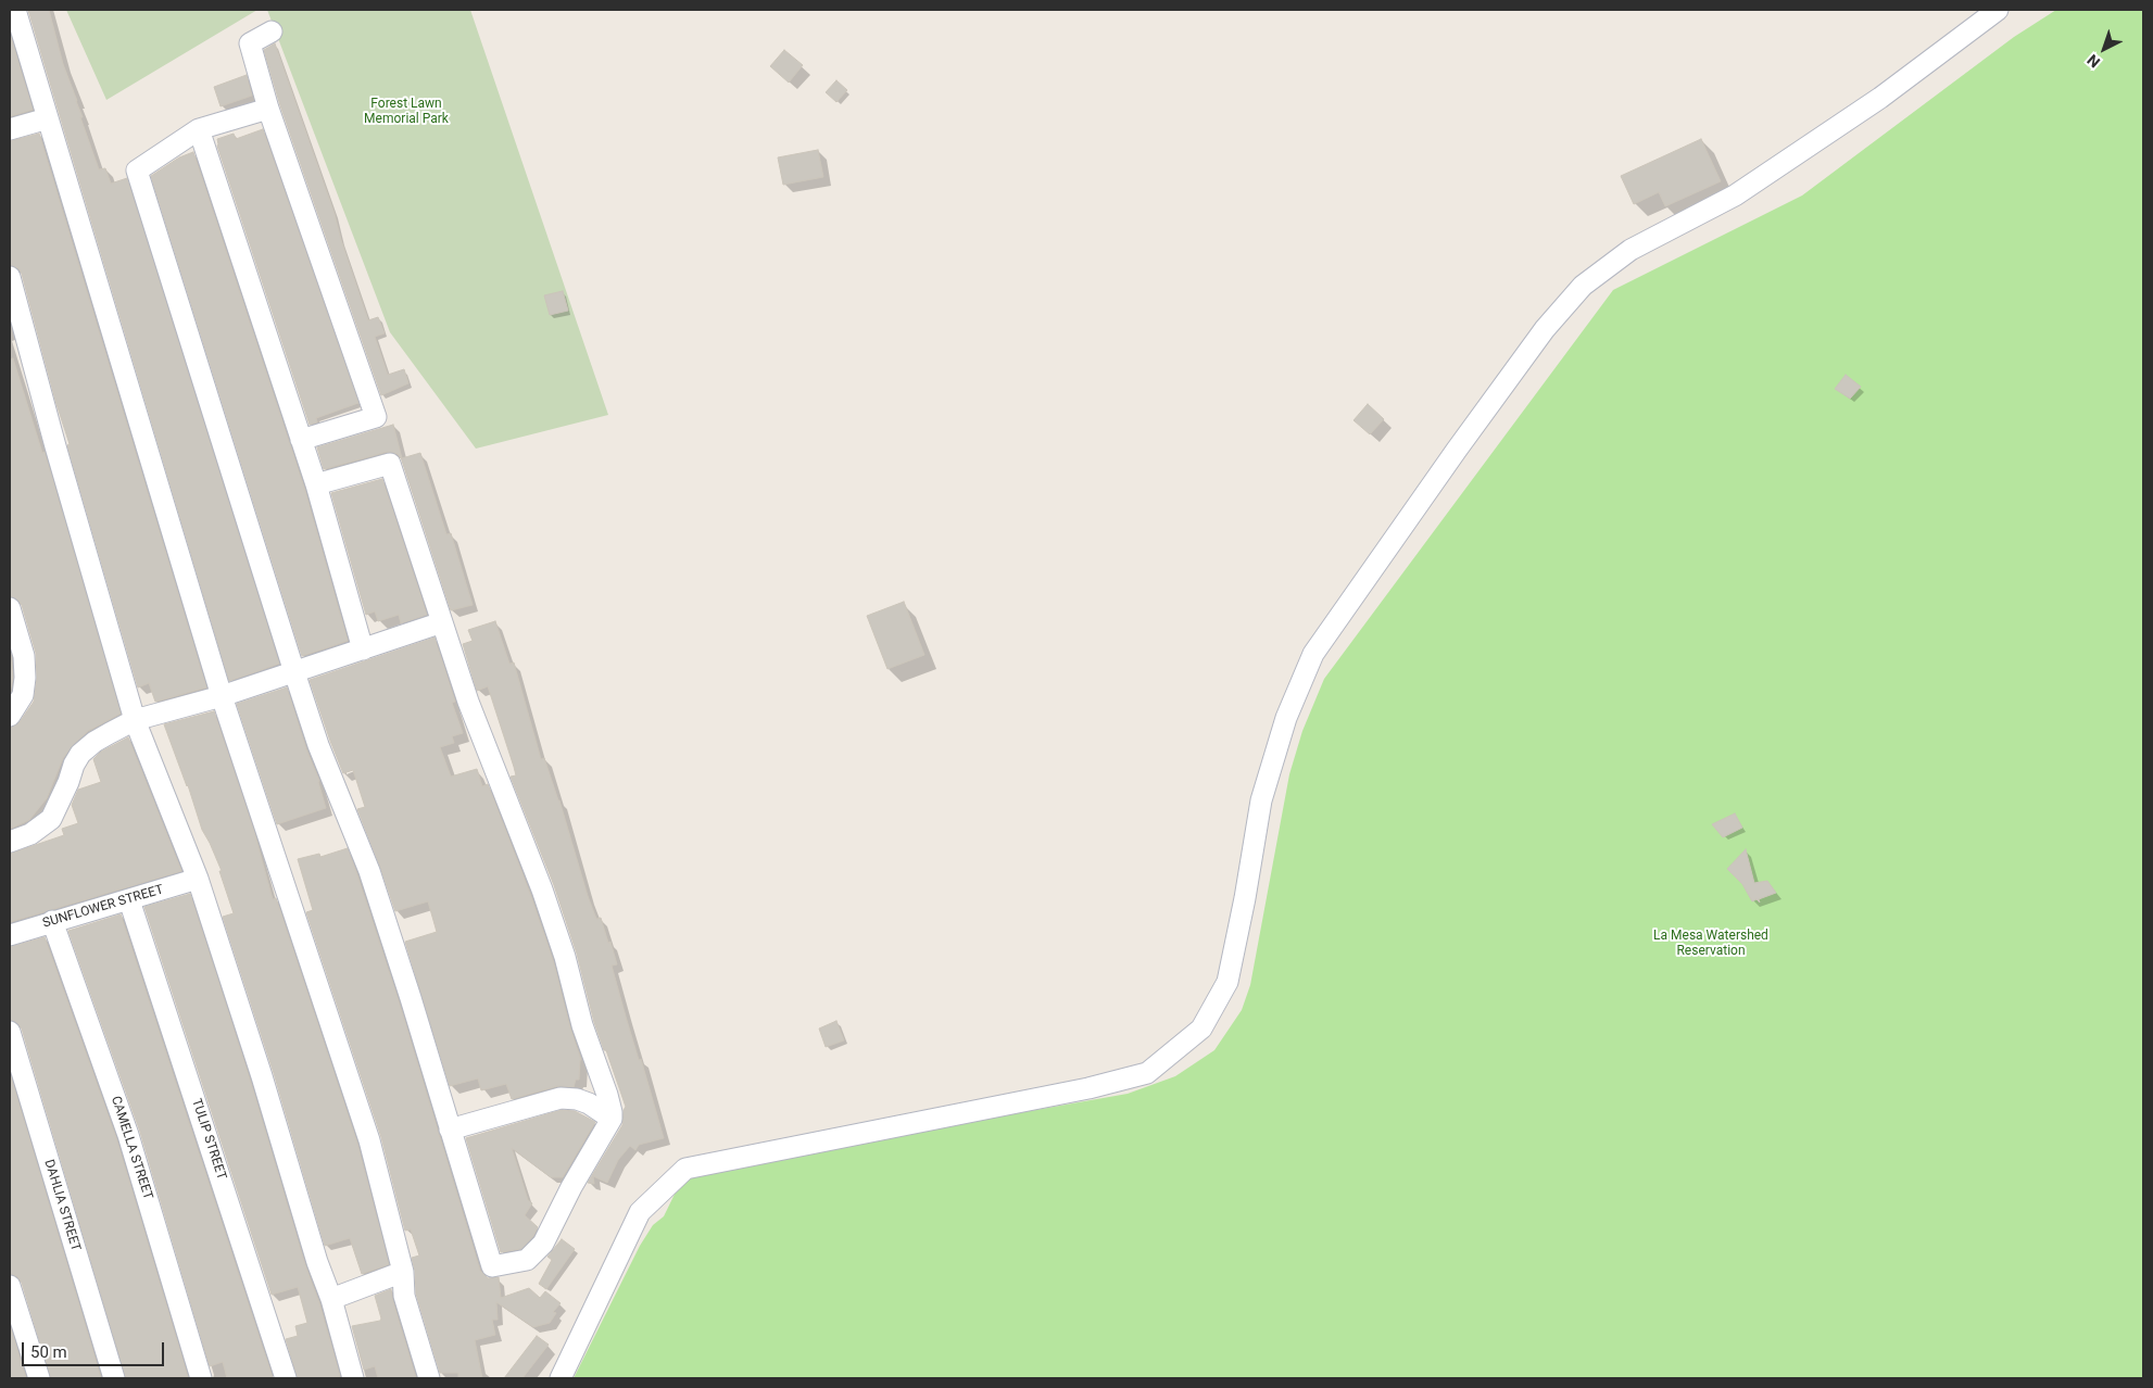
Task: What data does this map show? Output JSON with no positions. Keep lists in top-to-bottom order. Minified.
{"streets":{"street":["SUNFLOWER STREET","TULIP STREET","CAMELLA STREET","DAHLIA STREET"]},"crossings":[["SUNFLOWER STREET","TULIP STREET"],["SUNFLOWER STREET","CAMELLA STREET"]],"parks":["Forest Lawn Memorial Park","La Mesa Watershed Reservation"],"scale_bar":"50 m","north":"bottom left"}
